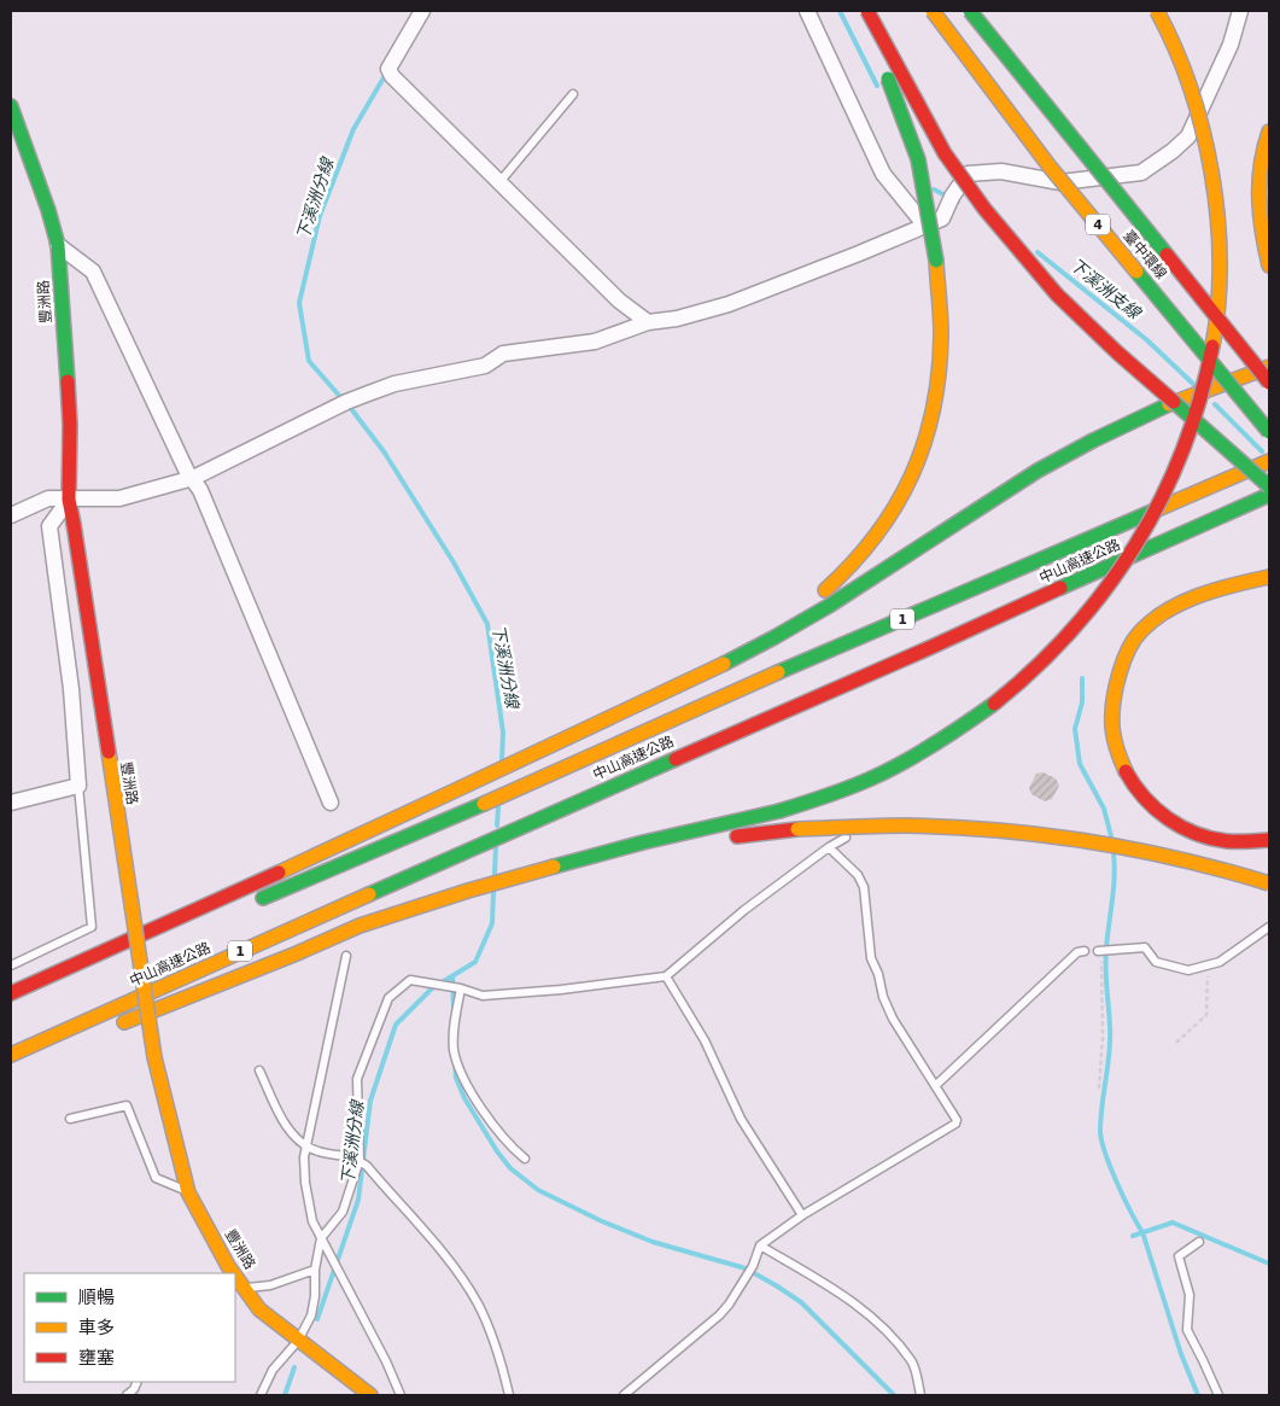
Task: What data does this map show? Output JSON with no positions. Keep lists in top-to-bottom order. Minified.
{"streets":{"main road":["4","臺中環線","豐洲路","中山高速公路","1"]},"water":["下溪洲分線","下溪洲支線"],"legend":["順暢","車多","壅塞"]}
